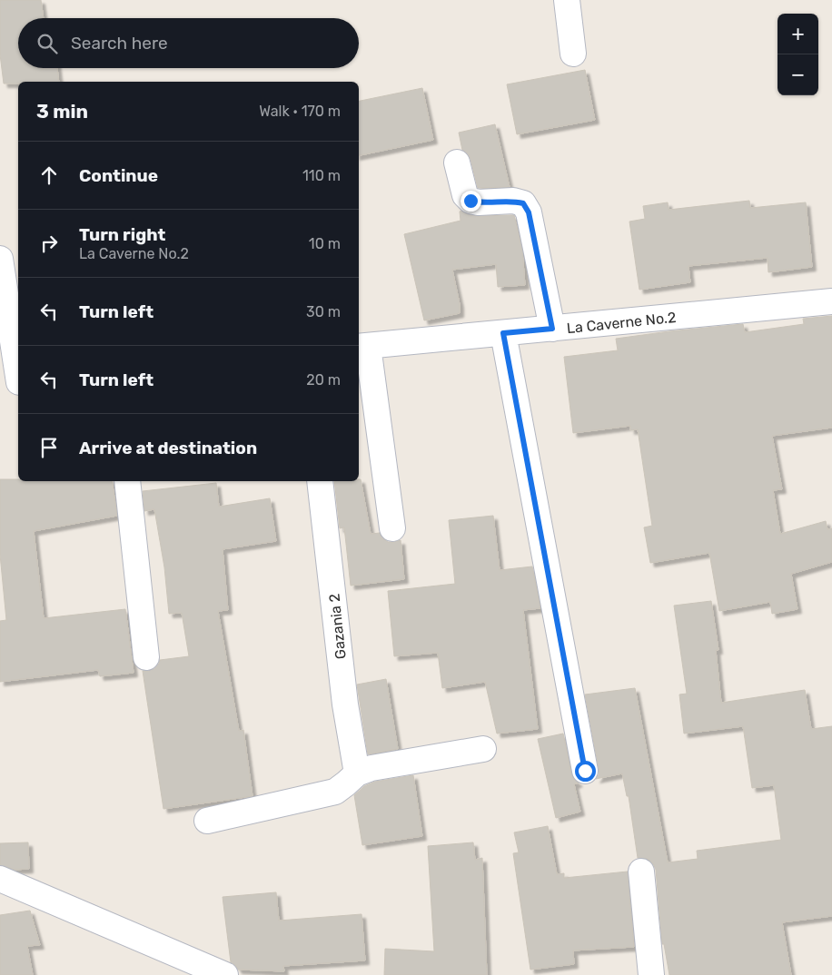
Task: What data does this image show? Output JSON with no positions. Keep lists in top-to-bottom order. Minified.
{"streets":{"street":["La Caverne No.2","Gazania 2"]},"page":{"map_buttons":["+","−"],"search":"Search here","heading":["3 min","Walk · 170 m"],"list":[["Continue","110 m"],["Turn right","La Caverne No.2","10 m"],["Turn left","30 m"],["Turn left","20 m"],"Arrive at destination"]}}
